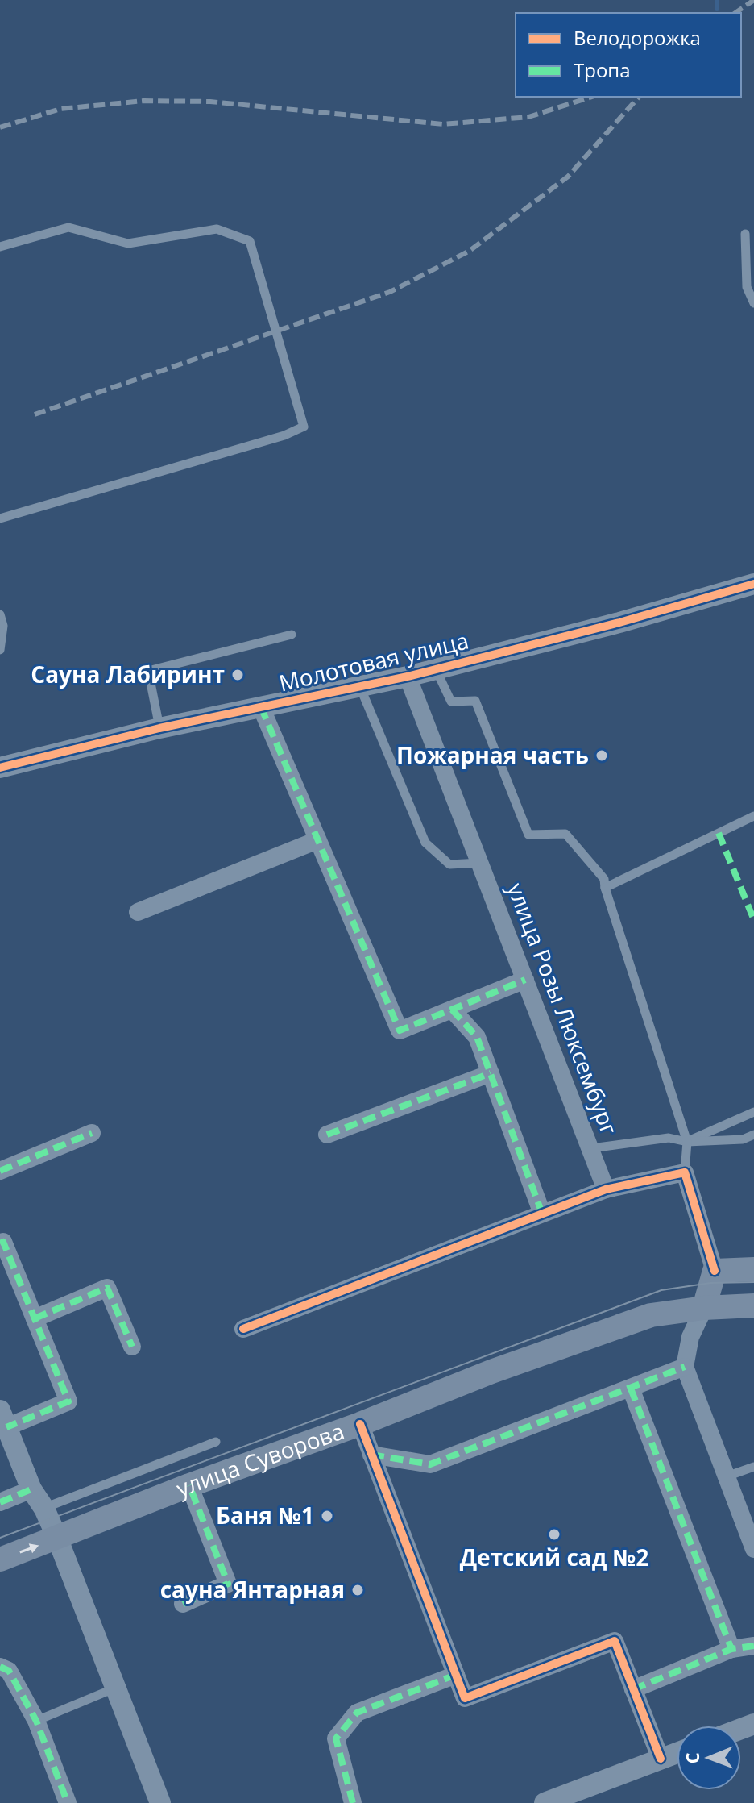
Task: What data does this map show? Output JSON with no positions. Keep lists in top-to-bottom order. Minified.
{"streets":{"main road":["улица Суворова"],"street":["Молотовая улица","улица Розы Люксембург"]},"crossings":[["Молотовая улица","улица Розы Люксембург"]],"places":["Сауна Лабиринт","Пожарная часть","Баня №1","Детский сад №2","сауна Янтарная"],"legend":["Велодорожка","Тропа"],"north":"left"}
